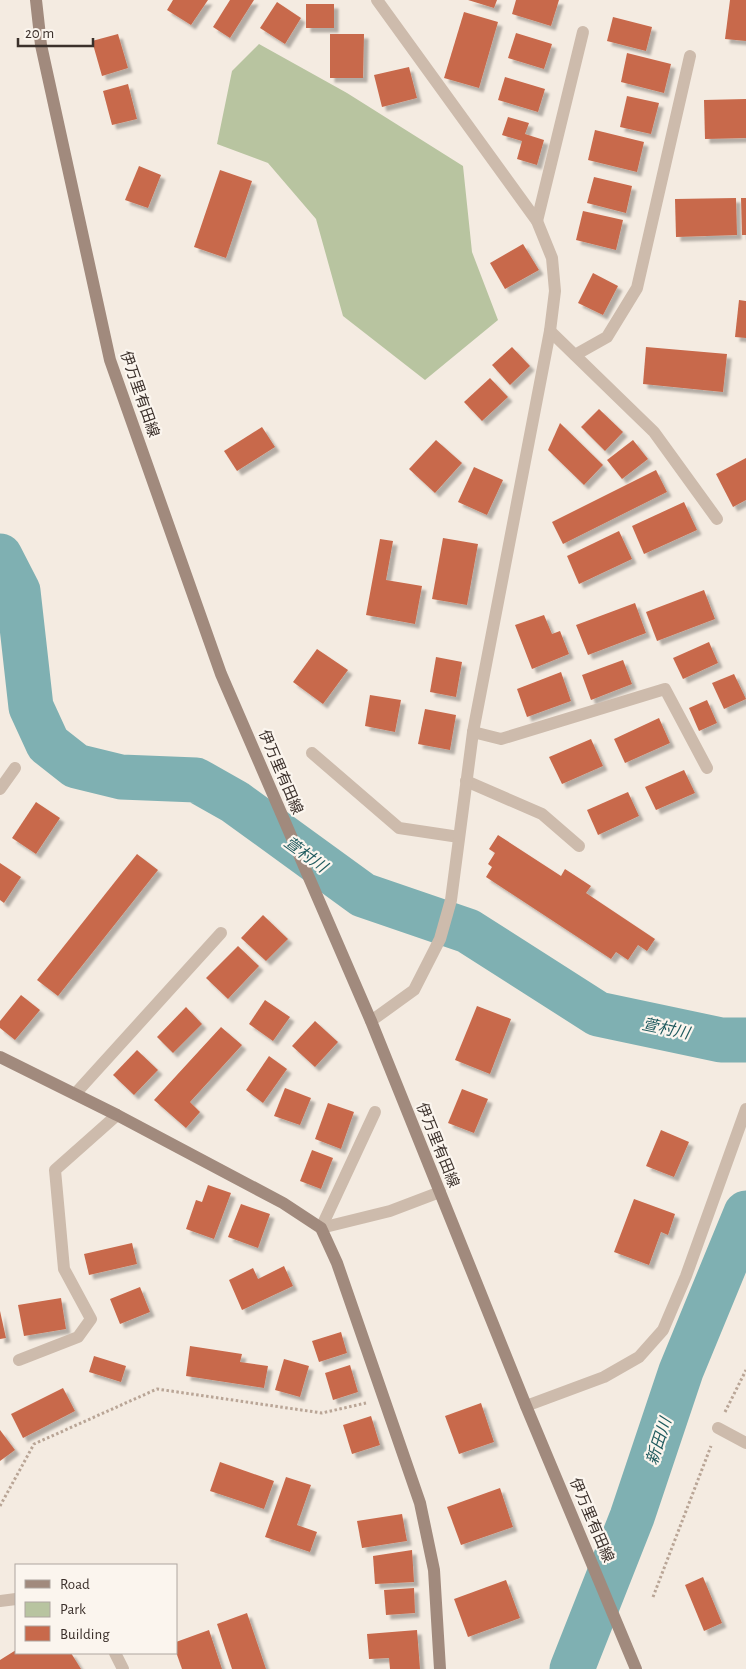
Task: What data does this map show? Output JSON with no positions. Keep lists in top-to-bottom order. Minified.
{"streets":{"main road":["伊万里有田線"]},"water":["萱村川","新田川"],"legend":["Road","Park","Building"],"scale_bar":"20 m"}
